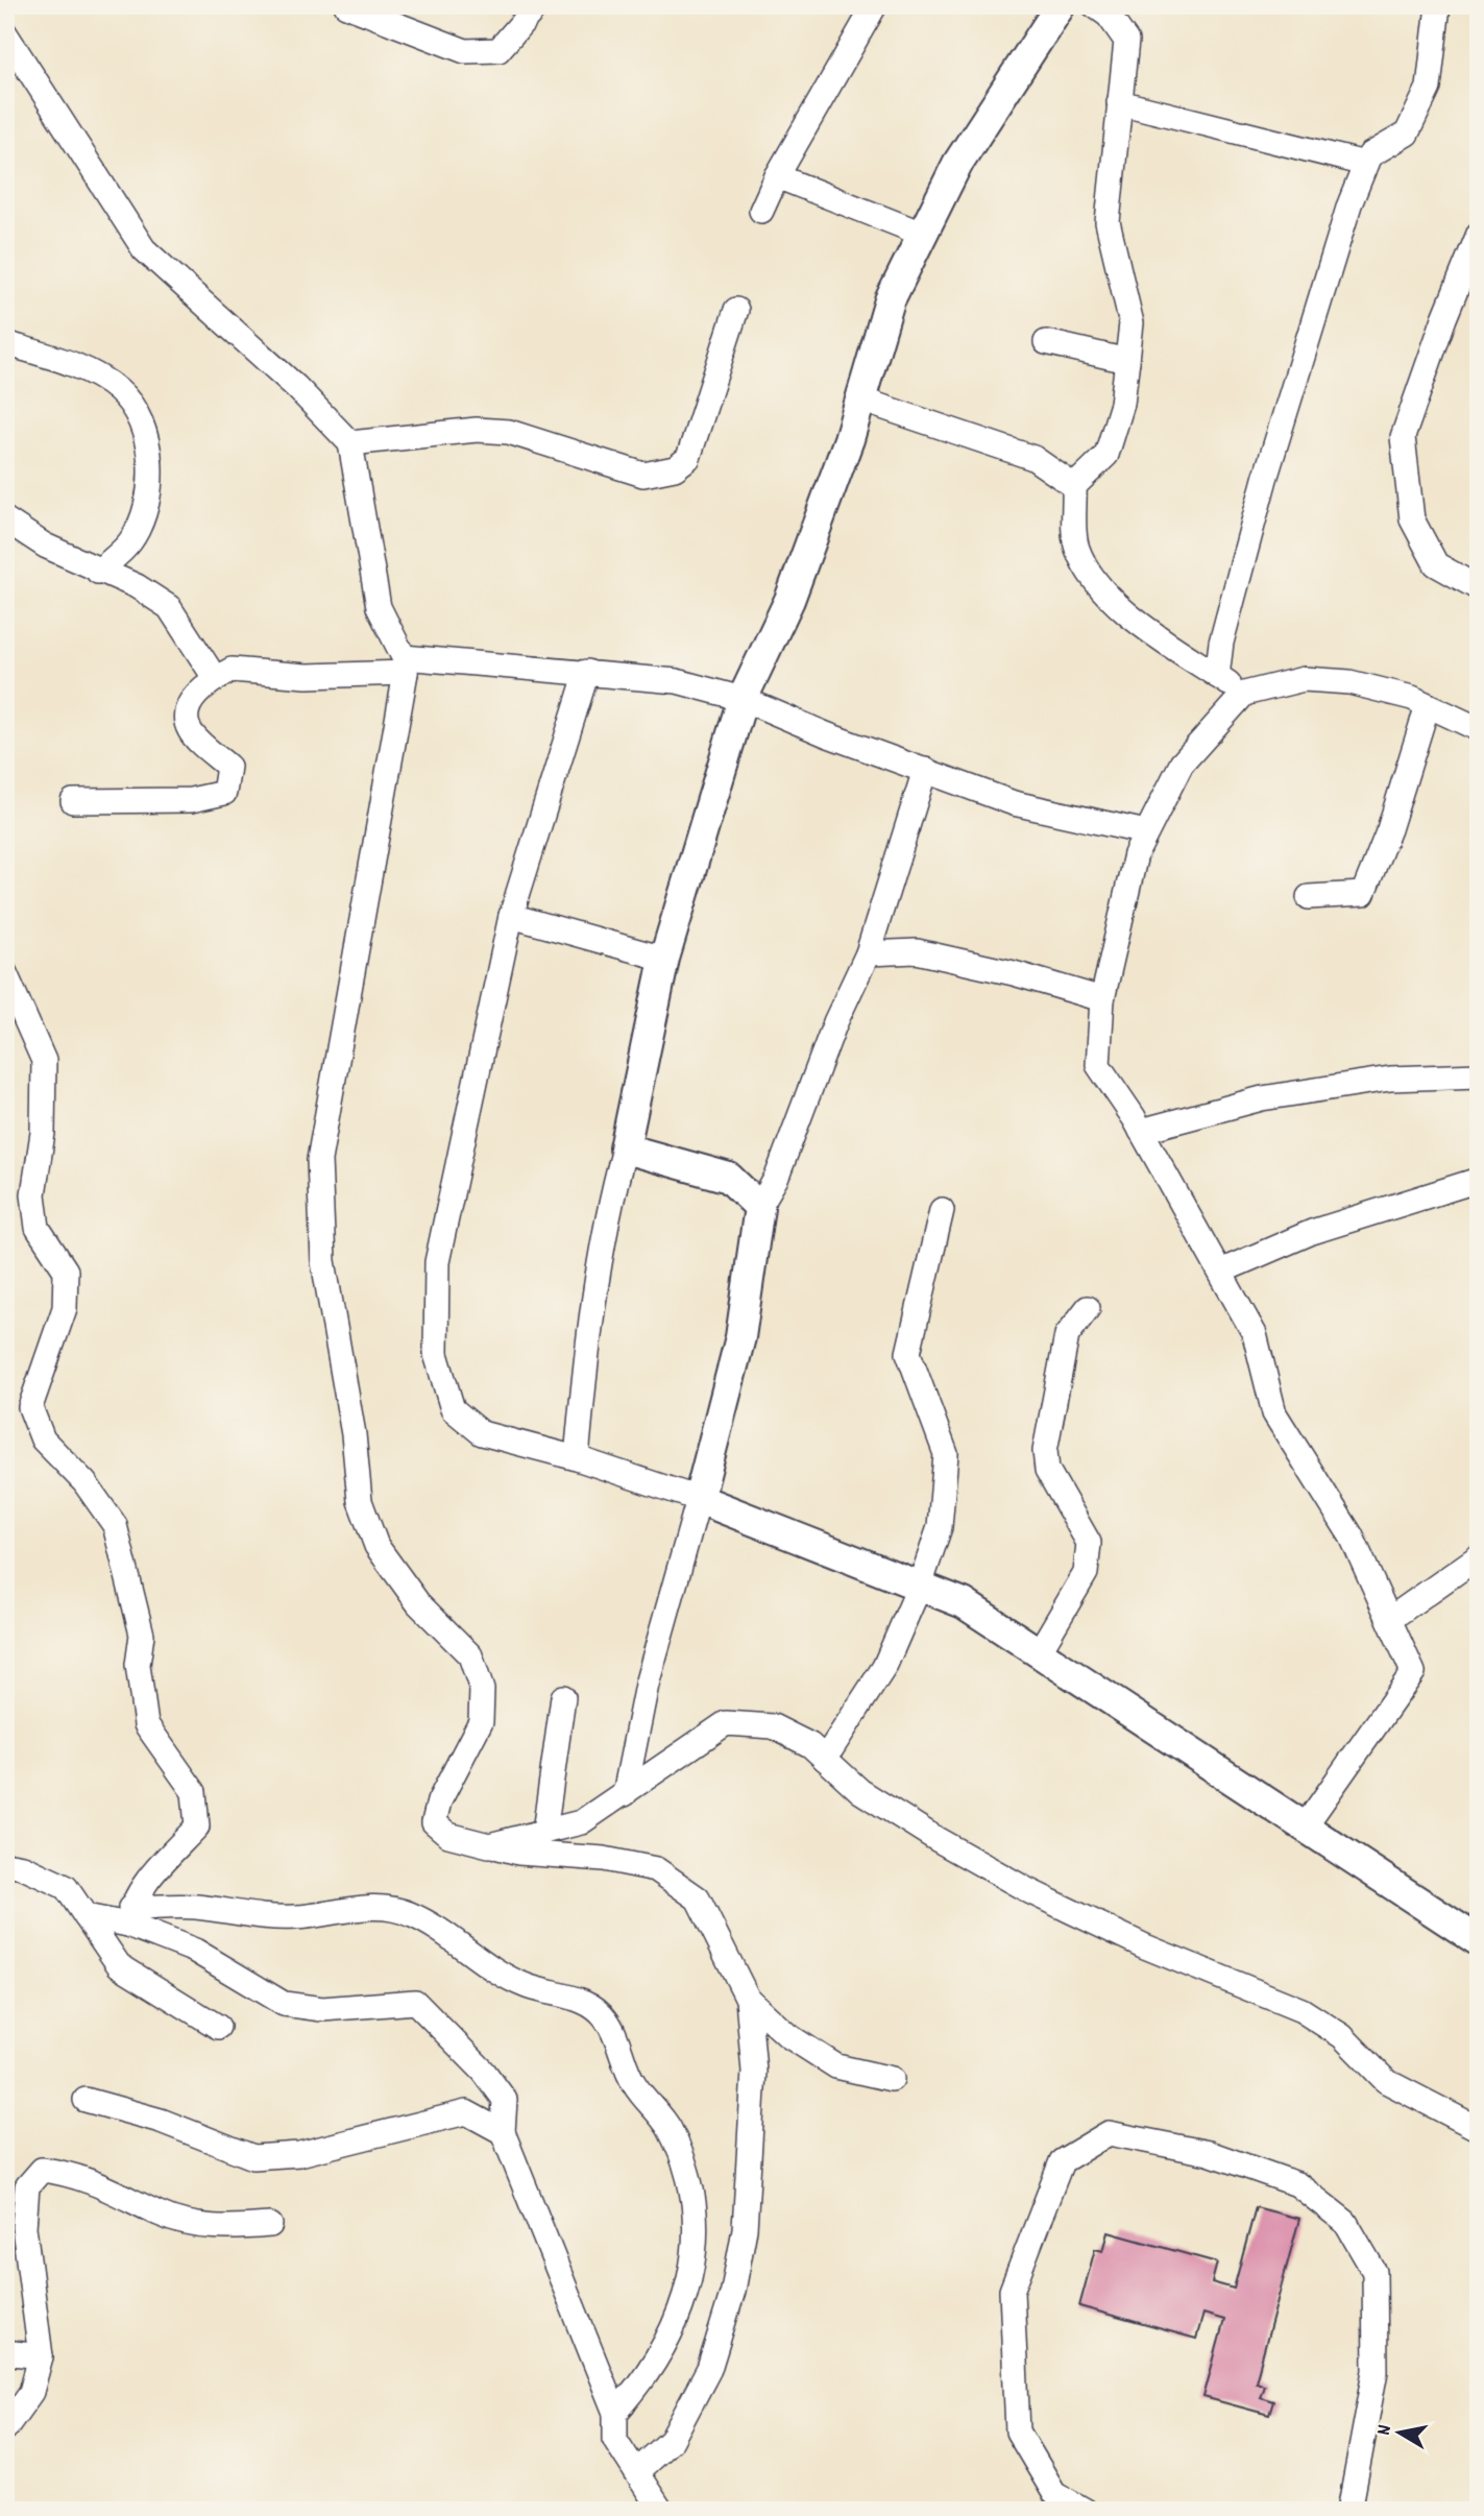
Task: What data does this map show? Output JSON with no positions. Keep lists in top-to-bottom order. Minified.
{"north":"left"}
